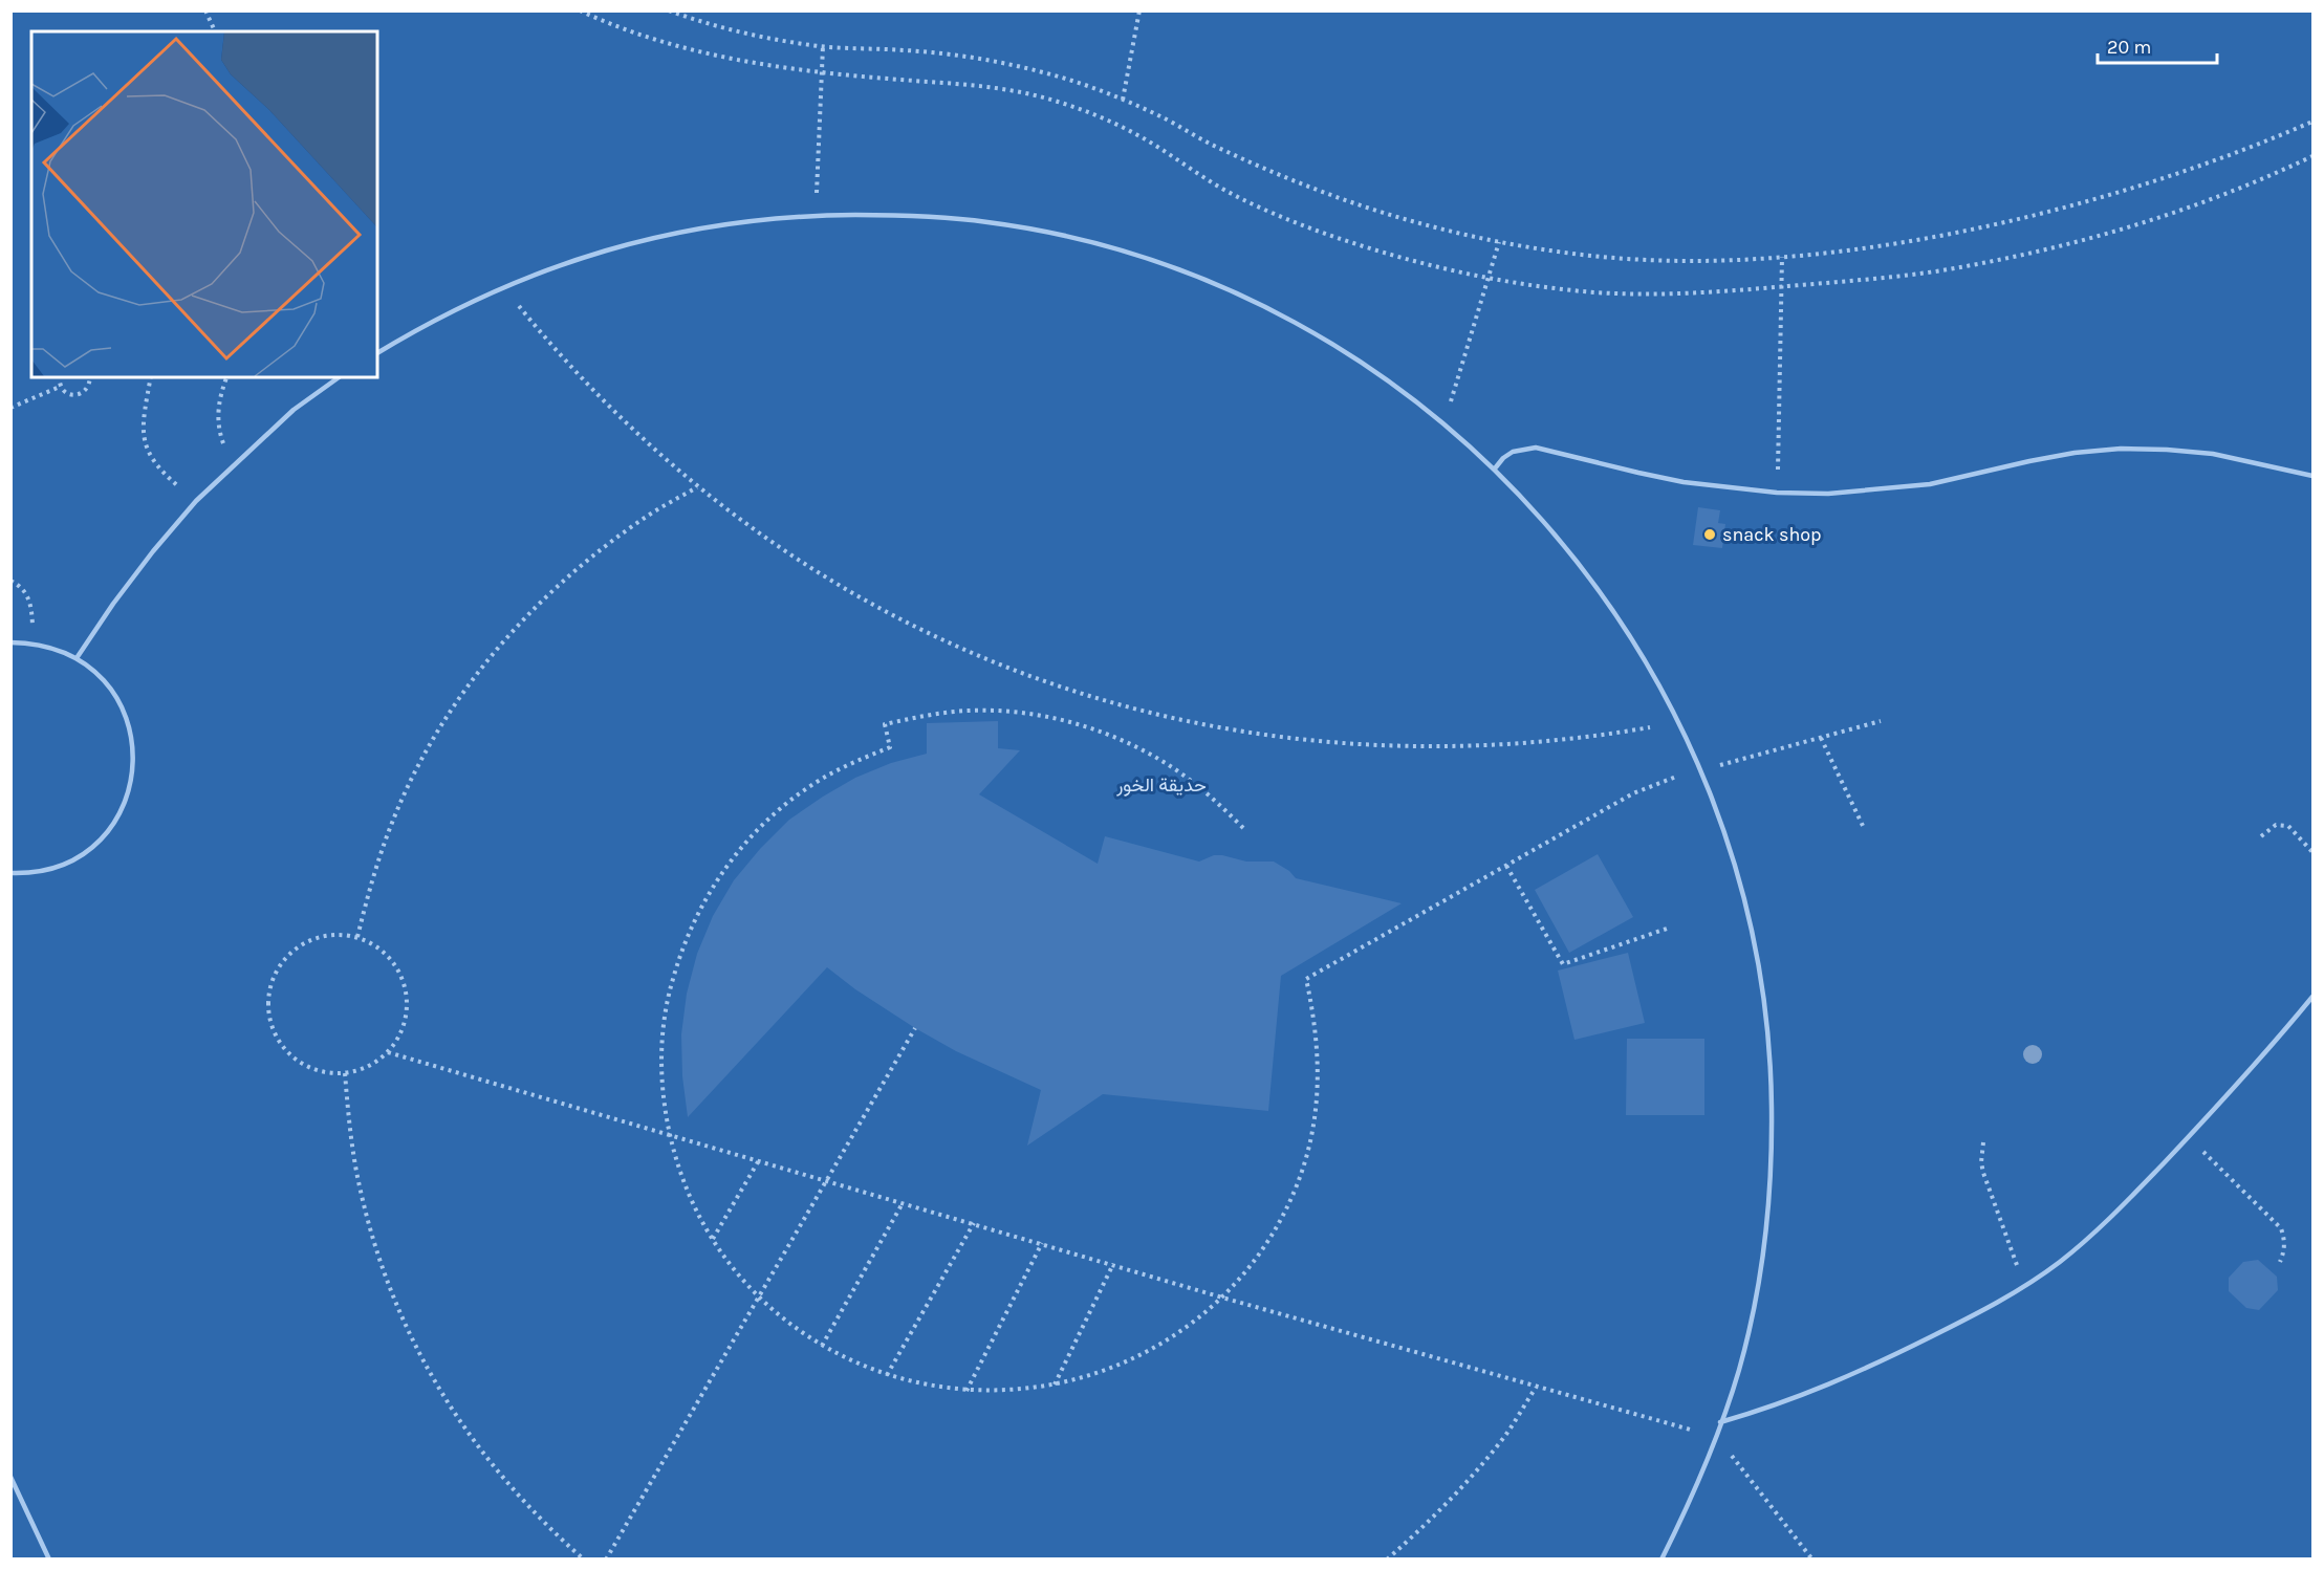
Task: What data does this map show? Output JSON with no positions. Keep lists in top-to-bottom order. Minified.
{"parks":["حديقة الخور"],"places":["snack shop"],"scale_bar":"20 m"}
